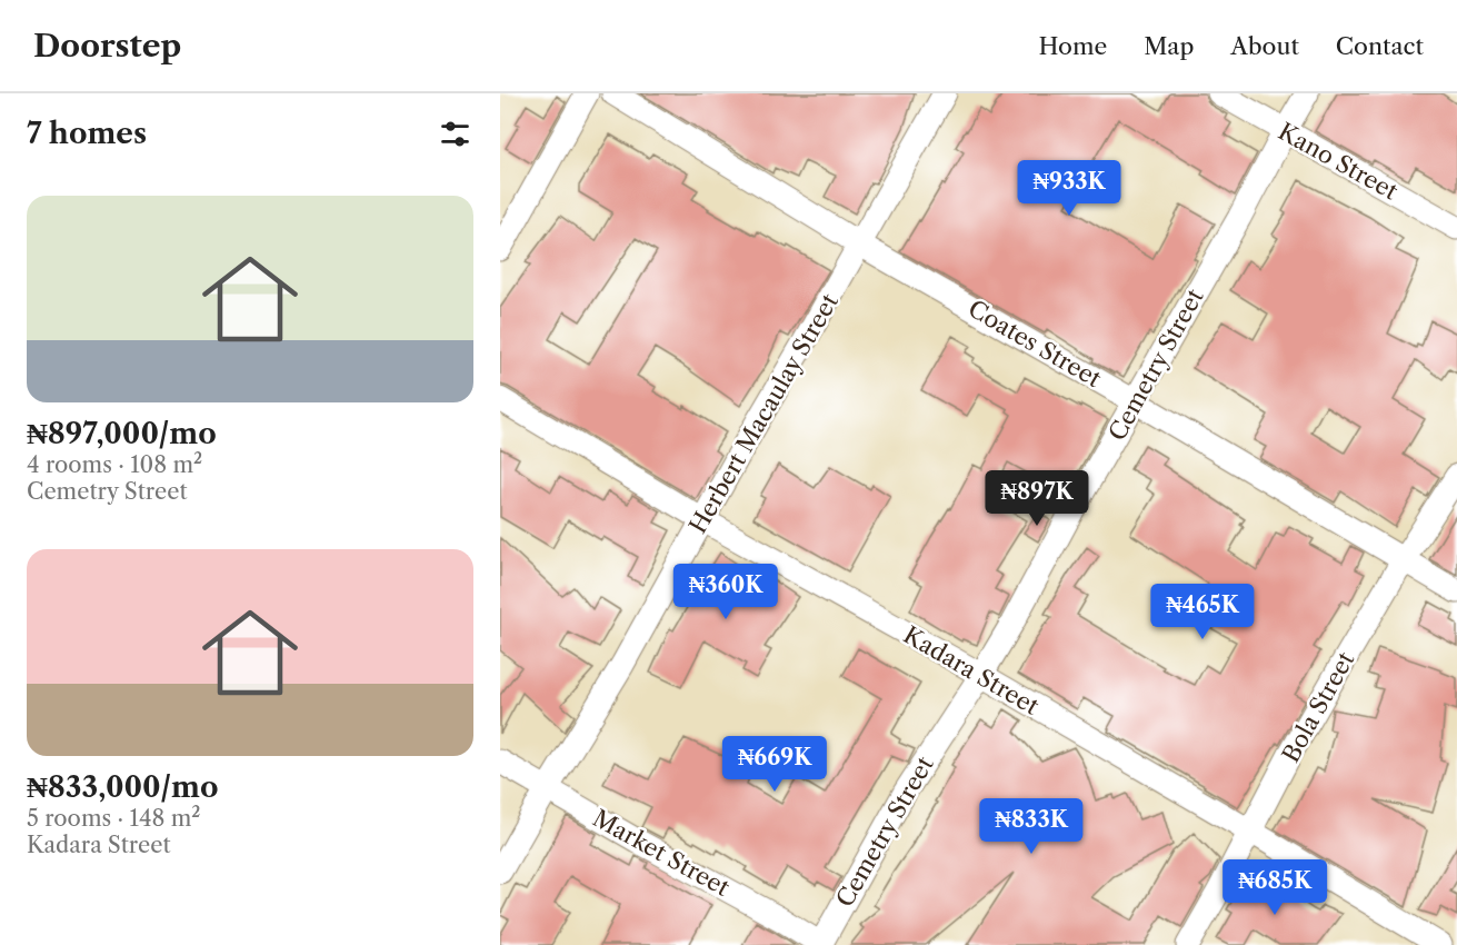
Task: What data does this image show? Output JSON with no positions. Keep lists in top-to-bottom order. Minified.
{"streets":{"street":["Kano Street","Coates Street","Cemetry Street","Herbert Macaulay Street","Kadara Street","Bola Street","Market Street"]},"crossings":[["Kano Street","Cemetry Street"],["Coates Street","Cemetry Street"],["Coates Street","Herbert Macaulay Street"],["Coates Street","Bola Street"],["Cemetry Street","Kadara Street"],["Cemetry Street","Market Street"],["Herbert Macaulay Street","Kadara Street"],["Herbert Macaulay Street","Market Street"],["Kadara Street","Bola Street"]],"page":{"header":"Doorstep","nav":["Home","Map","About","Contact"],"heading":"7 homes","price":["₦933K","₦897K","₦360K","₦465K","₦669K","₦833K","₦685K"],"list":[{"name":"₦897,000/mo","note":"4 rooms · 108 m² · Cemetry Street"},{"name":"₦833,000/mo","note":"5 rooms · 148 m² · Kadara Street"}]}}
